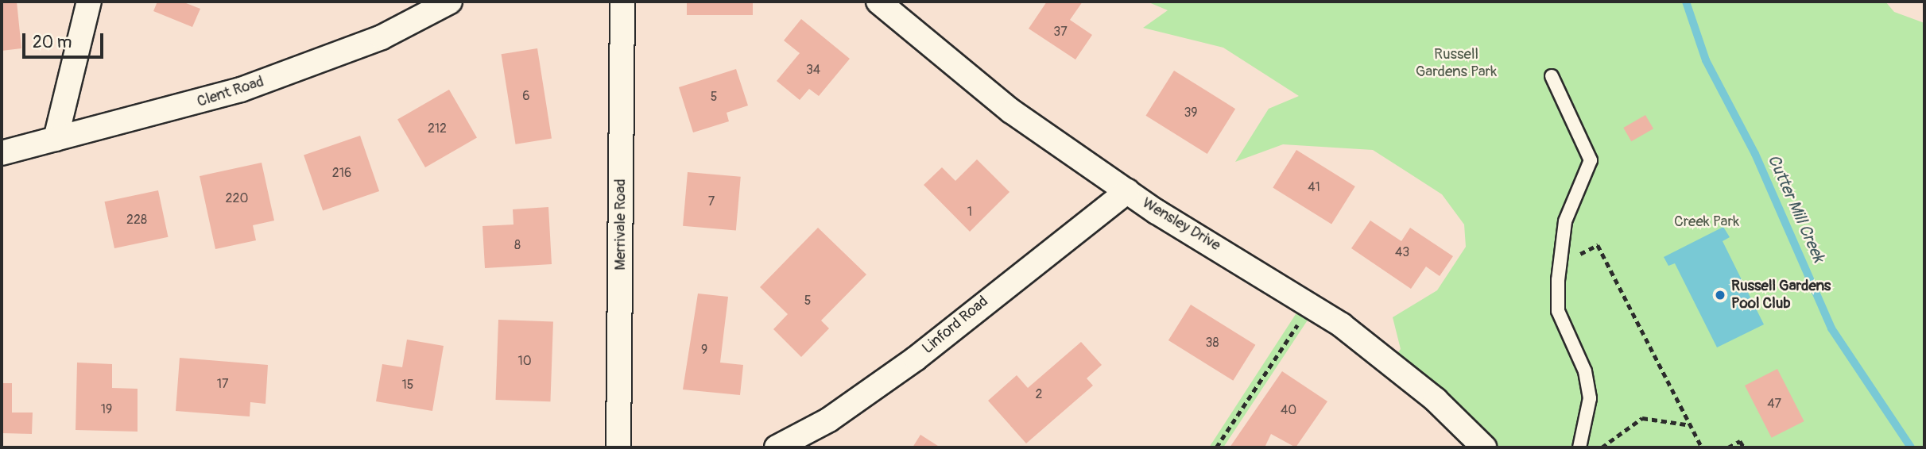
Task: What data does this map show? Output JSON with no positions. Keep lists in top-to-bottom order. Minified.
{"streets":{"street":["Clent Road","Merrivale Road","Wensley Drive","Linford Road"]},"crossings":[["Wensley Drive","Linford Road"]],"water":["Cutter Mill Creek"],"parks":["Russell Gardens Park","Creek Park"],"places":["Russell Gardens Pool Club"],"house_numbers":["37","34","6","5","39","212","216","41","220","7","1","228","8","43","5","38","9","10","17","15","2","47","19","40"],"scale_bar":"20 m"}
